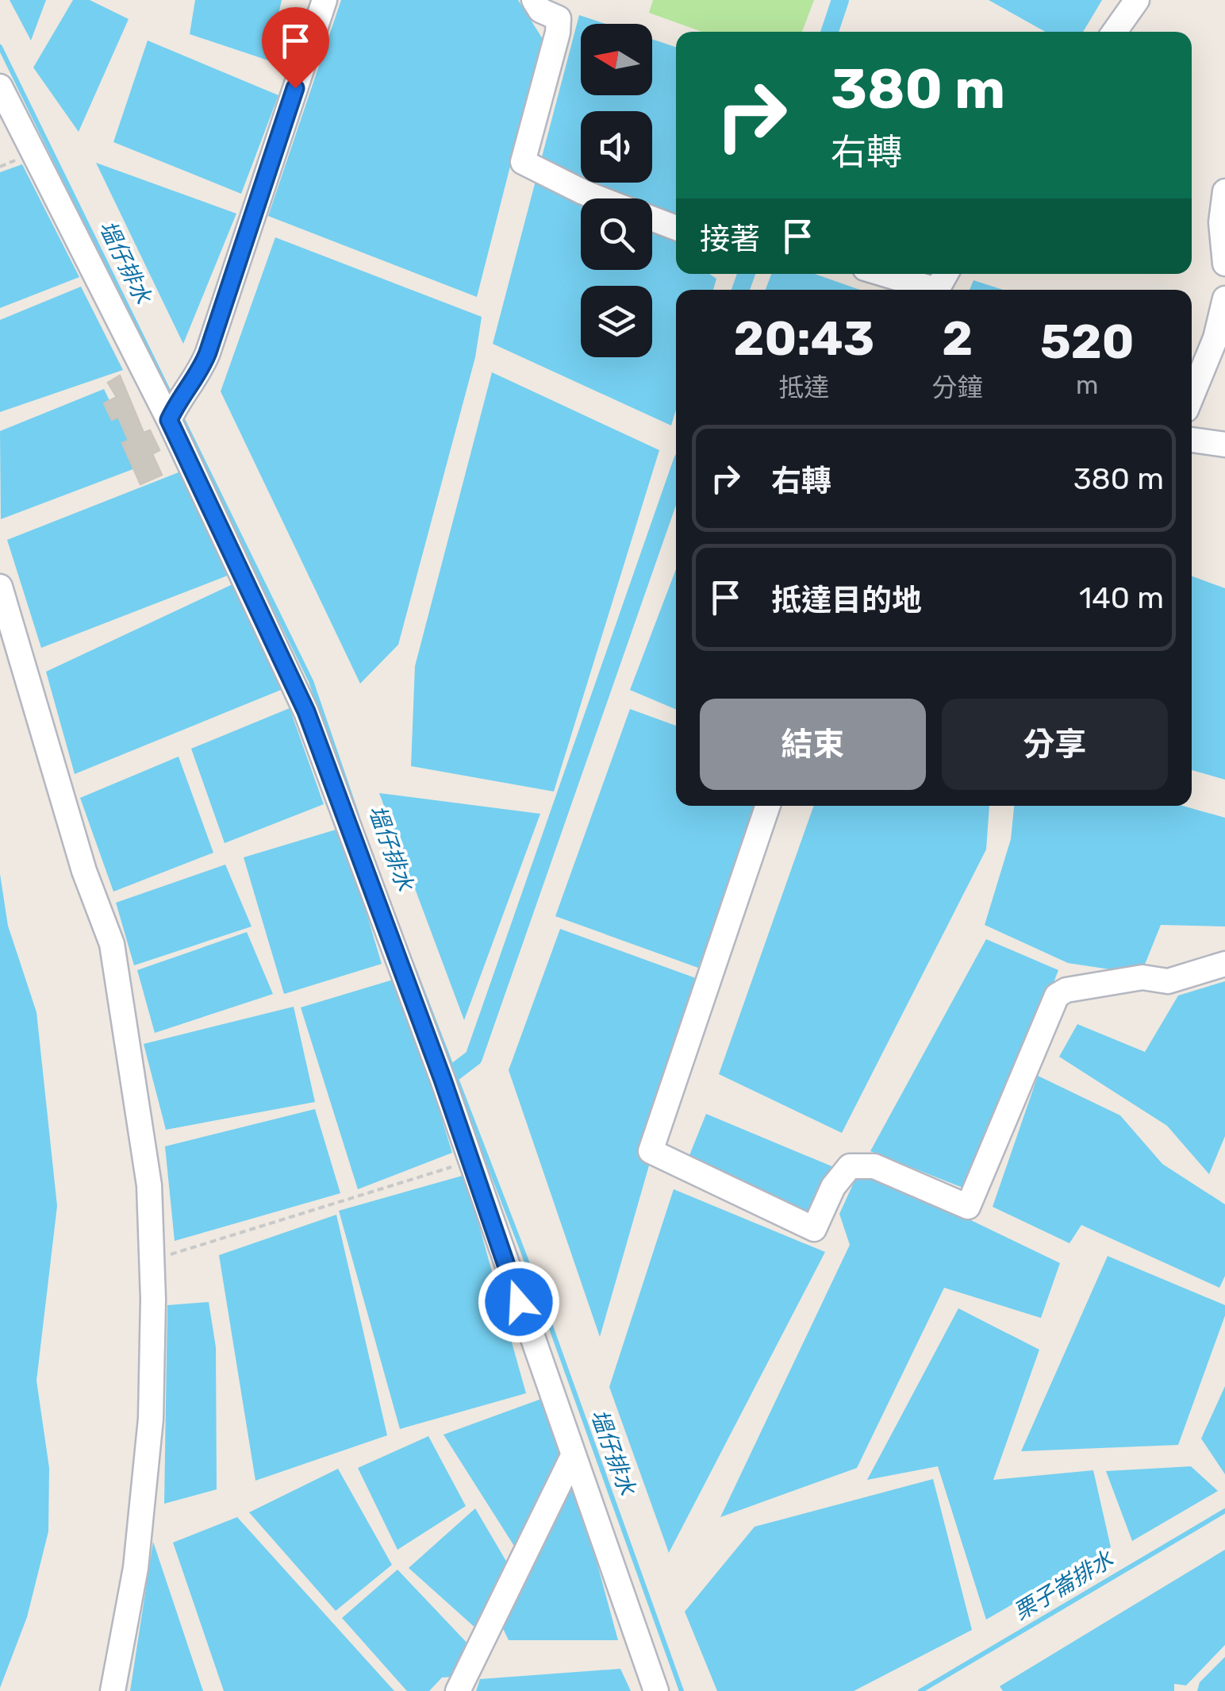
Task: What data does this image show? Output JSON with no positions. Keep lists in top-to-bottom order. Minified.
{"water":["塭仔排水","栗子崙排水"],"north":"left","page":{"turn":["380 m","右轉"],"then":"接著","eta":["20:43","抵達","2","分鐘","520","m"],"list":[{"name":"右轉","value":"380 m"},{"name":"抵達目的地","value":"140 m"}],"buttons":["結束","分享"]}}
